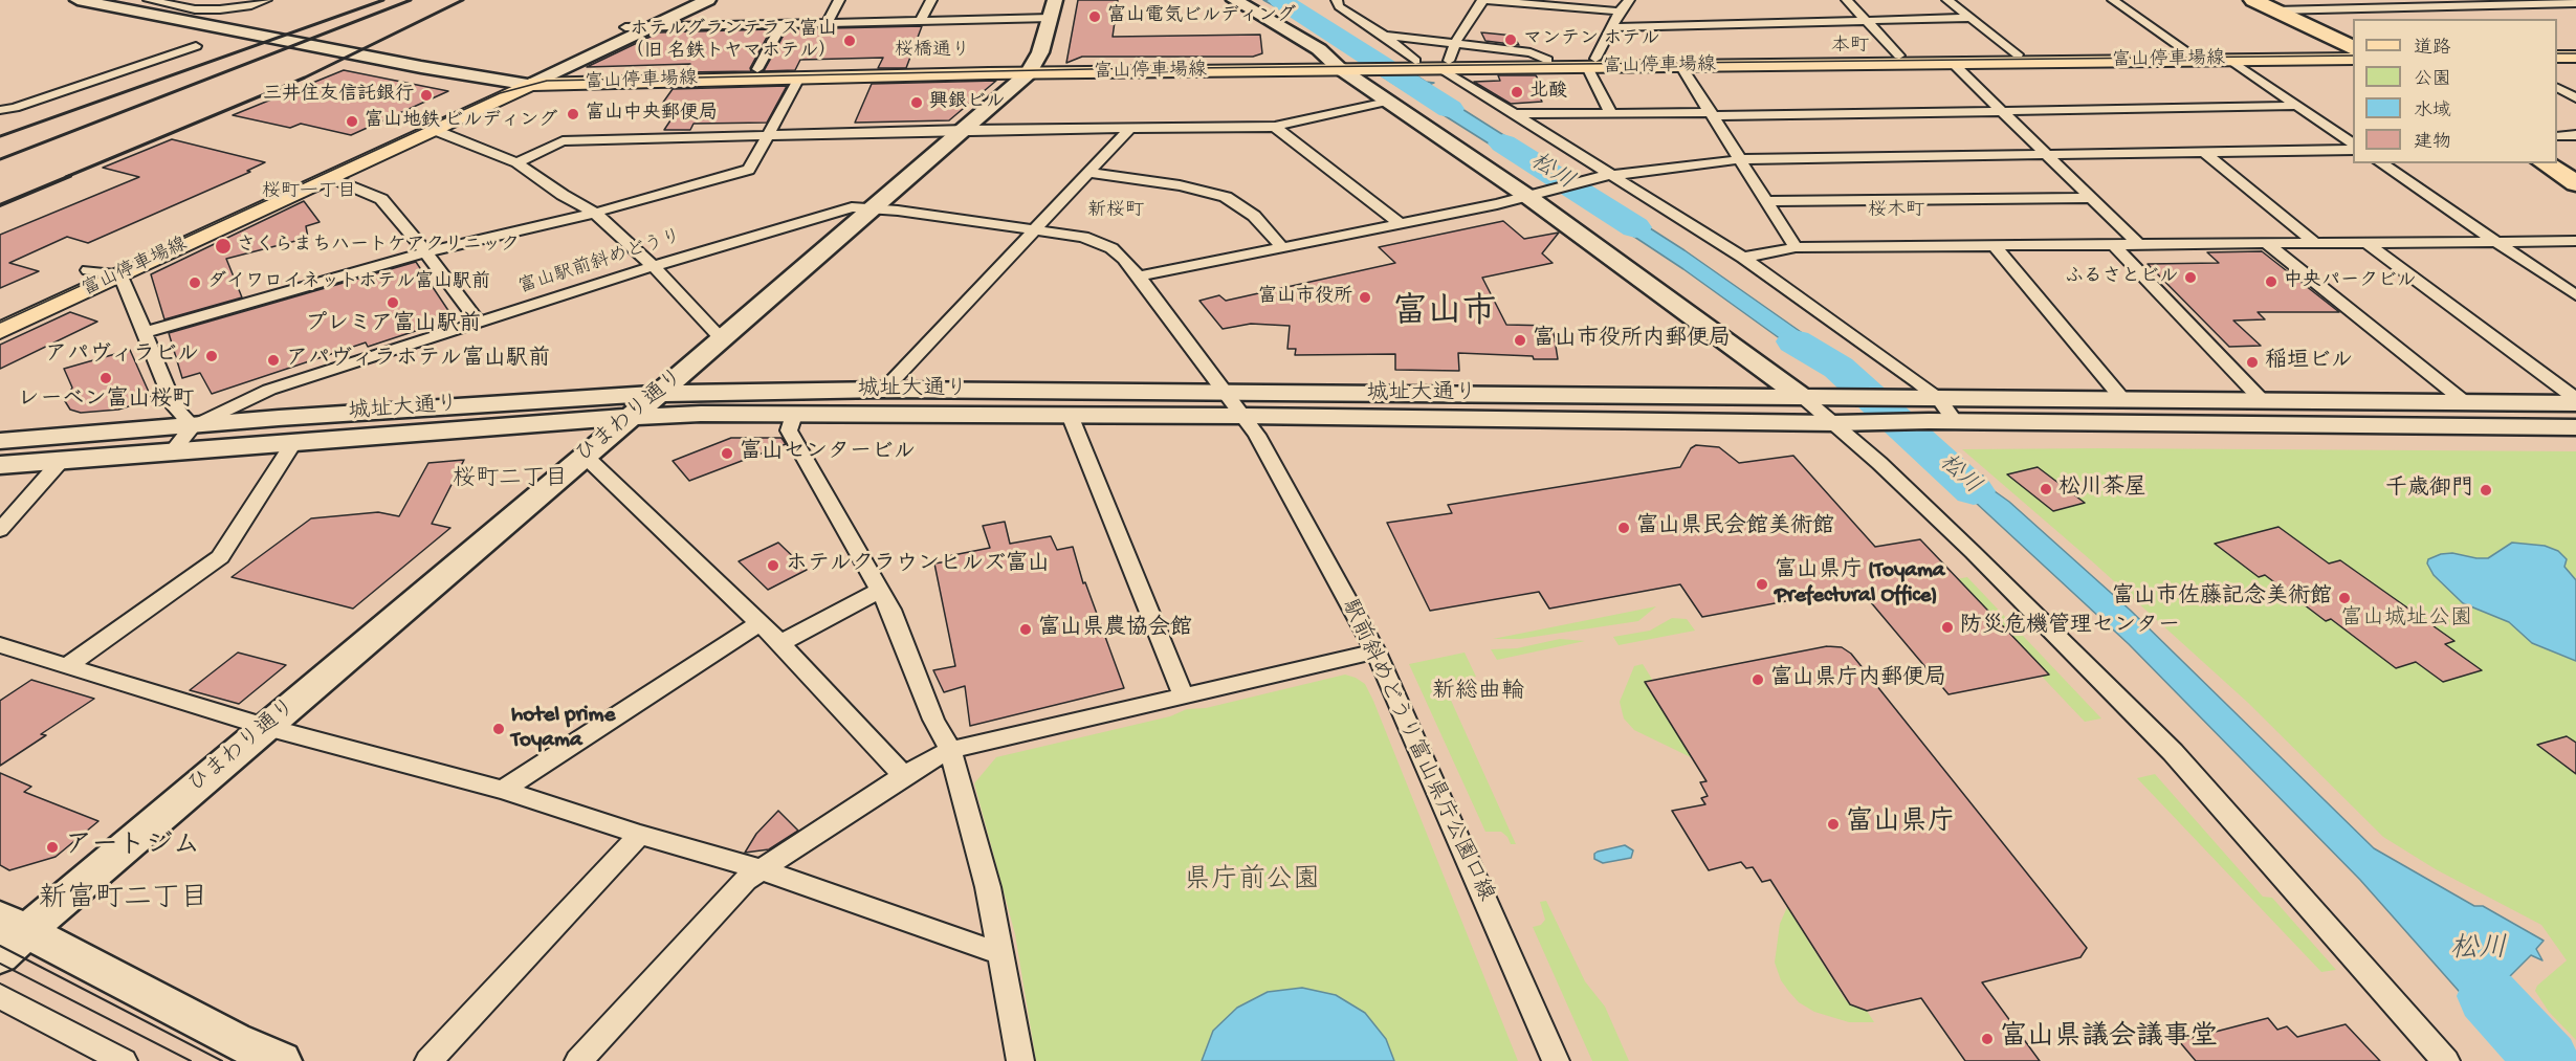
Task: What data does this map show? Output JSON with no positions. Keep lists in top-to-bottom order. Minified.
{"streets":{"main road":["富山停車場線"],"street":["富山駅前斜めどうり","城址大通り","ひまわり通り","駅前斜めどうり富山県庁公園口線"]},"crossings":[["富山停車場線","ひまわり通り"],["富山駅前斜めどうり","城址大通り"],["富山駅前斜めどうり","ひまわり通り"],["富山駅前斜めどうり","駅前斜めどうり富山県庁公園口線"],["城址大通り","ひまわり通り"],["城址大通り","駅前斜めどうり富山県庁公園口線"]],"districts":["本町","桜橋通り","桜町一丁目","新桜町","桜木町","富山市","桜町二丁目","新総曲輪","新富町二丁目"],"water":["松川"],"parks":["富山城址公園","県庁前公園"],"places":["富山電気ビルディング","マンテン ホテル","ホテルグランテラス富山 （旧 名鉄トヤマホテル）","北酸","三井住友信託銀行","興銀ビル","富山中央郵便局","富山地鉄 ビルディング","さくらまちハートケアクリニック","ふるさとビル","中央パークビル","ダイワロイネットホテル富山駅前","富山市役所","プレミア富山駅前","富山市役所内郵便局","アパヴィラビル","アパヴィラホテル富山駅前","稲垣ビル","レーベン富山桜町","富山センタービル","松川茶屋","千歳御門","富山県民会館美術館","ホテルクラウンヒルズ富山","富山県庁 (Toyama Prefectural Office)","富山市佐藤記念美術館","防災危機管理センター","富山県農協会館","富山県庁内郵便局","hotel prime Toyama","富山県庁","アートジム","富山県議会議事堂"],"legend":["道路","公園","水域","建物"]}
